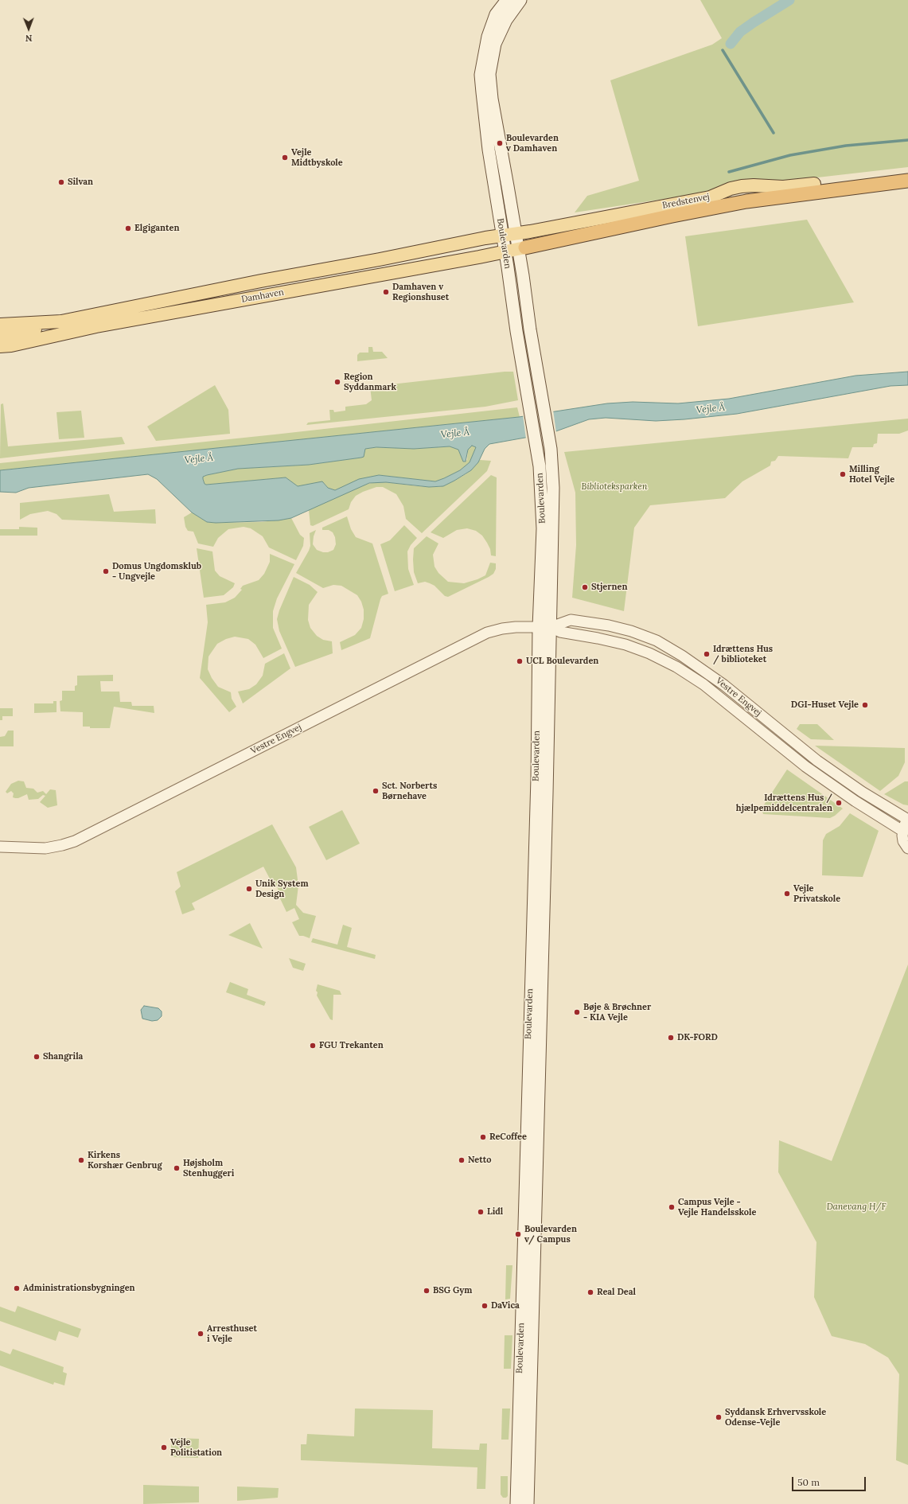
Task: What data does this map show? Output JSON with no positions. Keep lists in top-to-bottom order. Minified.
{"streets":{"highway":["Bredstenvej"],"main road":["Boulevarden","Damhaven"],"street":["Vestre Engvej"]},"crossings":[["Bredstenvej","Boulevarden"],["Bredstenvej","Damhaven"],["Boulevarden","Damhaven"],["Boulevarden","Vestre Engvej"]],"water":["Vejle Å"],"parks":["Biblioteksparken","Danevang H/F"],"places":["Boulevarden v Damhaven","Vejle Midtbyskole","Silvan","Elgiganten","Damhaven v Regionshuset","Region Syddanmark","Milling Hotel Vejle","Domus Ungdomsklub - Ungvejle","Stjernen","Idrættens Hus / biblioteket","UCL Boulevarden","DGI-Huset Vejle","Sct. Norberts Børnehave","Idrættens Hus / hjælpemiddelcentralen","Unik System Design","Vejle Privatskole","Bøje & Brøchner - KIA Vejle","DK-FORD","FGU Trekanten","Shangrila","ReCoffee","Kirkens Korshær Genbrug","Netto","Højsholm Stenhuggeri","Campus Vejle - Vejle Handelsskole","Lidl","Boulevarden v/ Campus","Administrationsbygningen","BSG Gym","Real Deal","DaVica","Arresthuset i Vejle","Syddansk Erhvervsskole Odense-Vejle","Vejle Politistation"],"scale_bar":"50 m","north":"bottom"}
